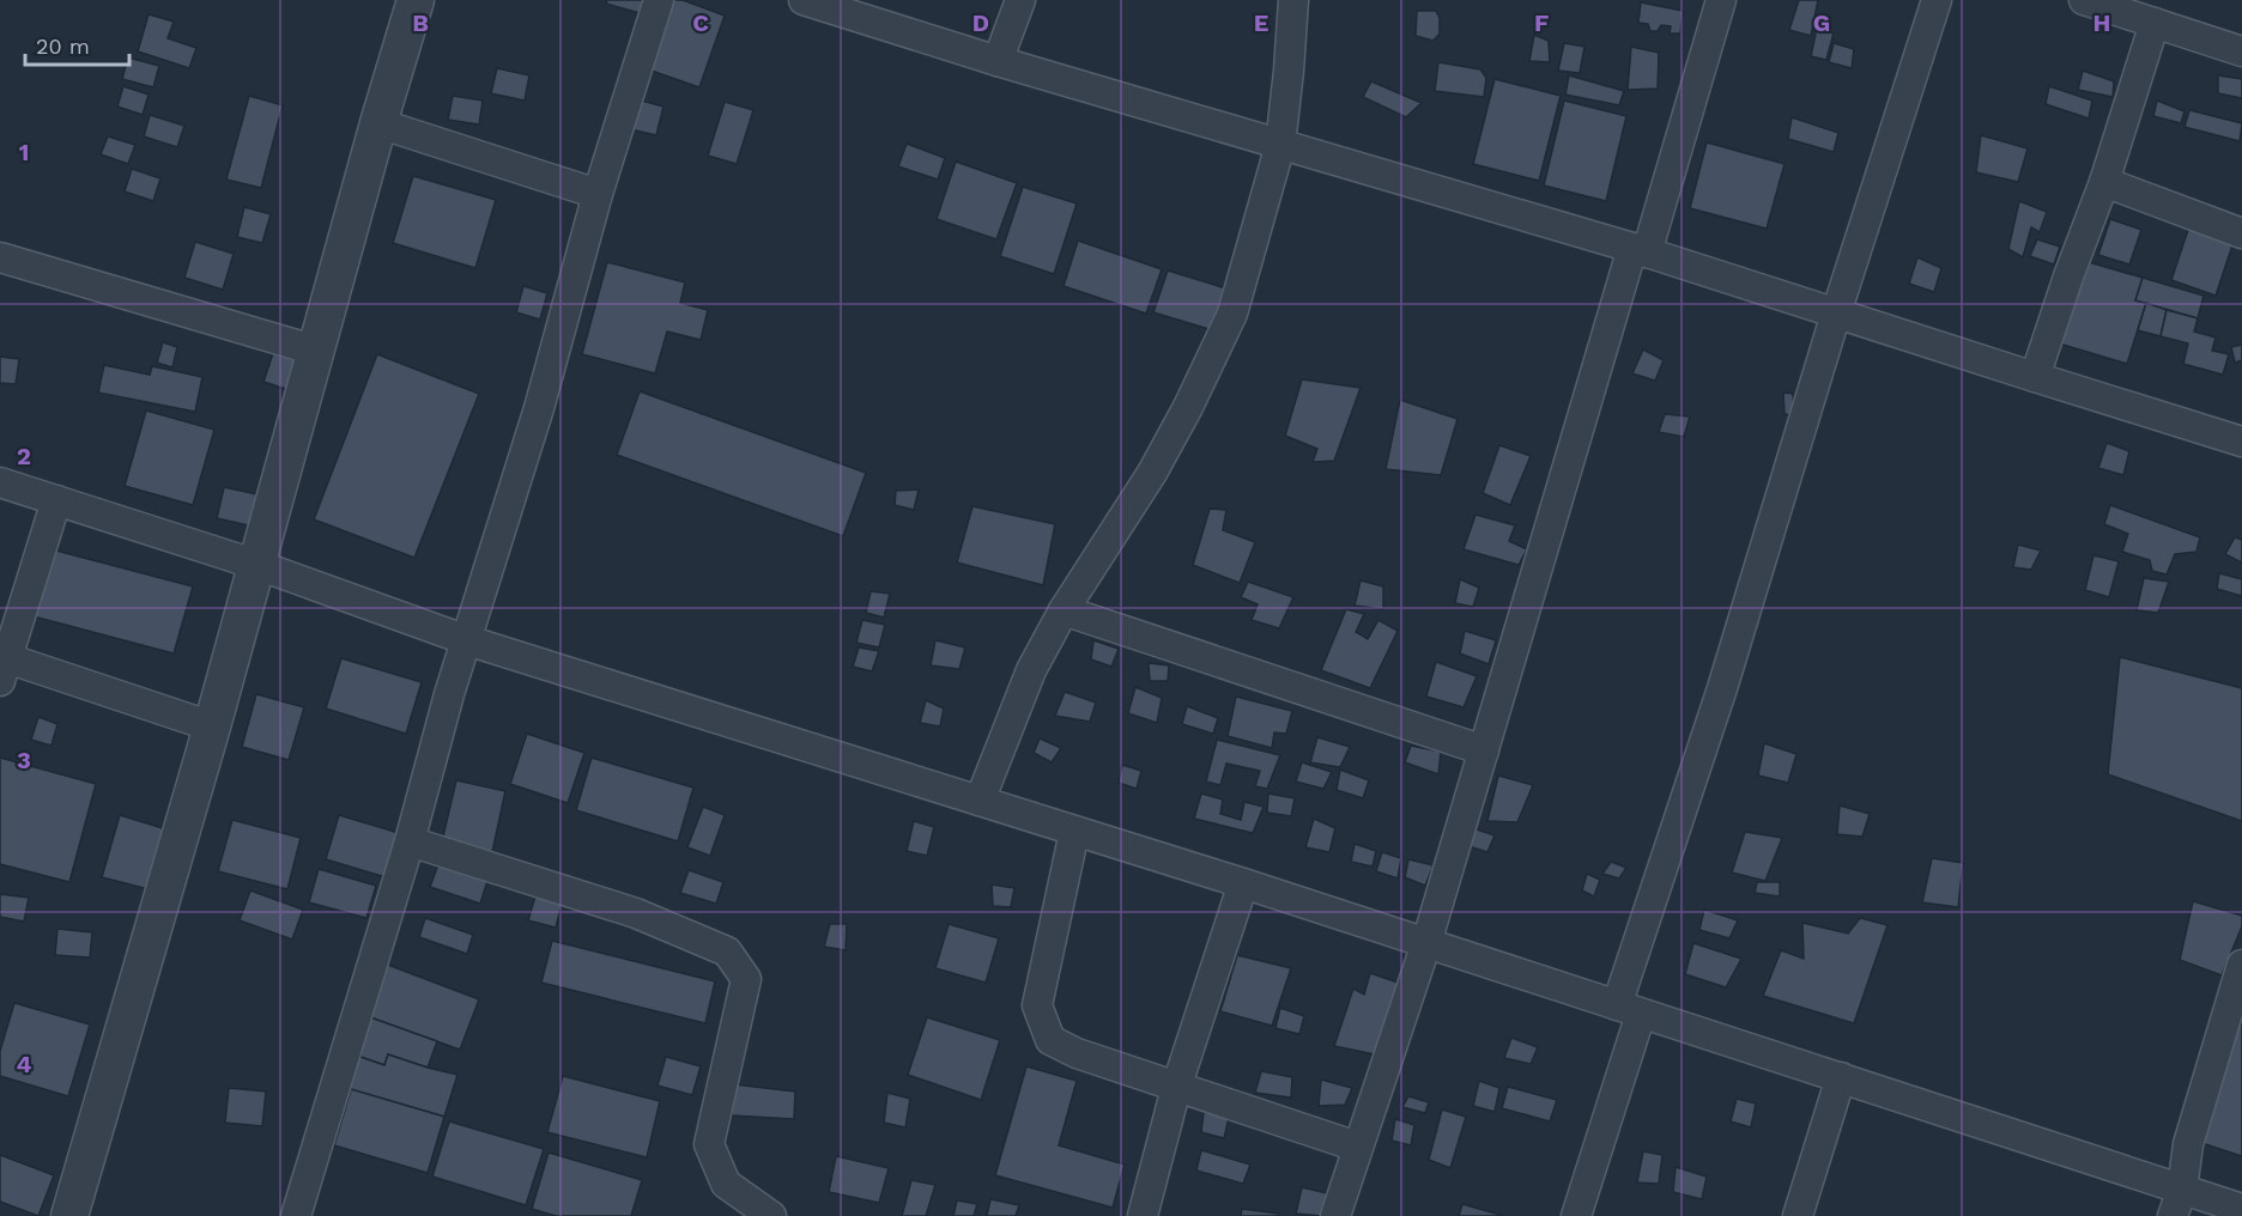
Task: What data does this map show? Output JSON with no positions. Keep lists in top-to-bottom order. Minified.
{"scale_bar":"20 m","grid":{"columns":["B","C","D","E","F","G","H"],"rows":["1","2","3","4"]}}
